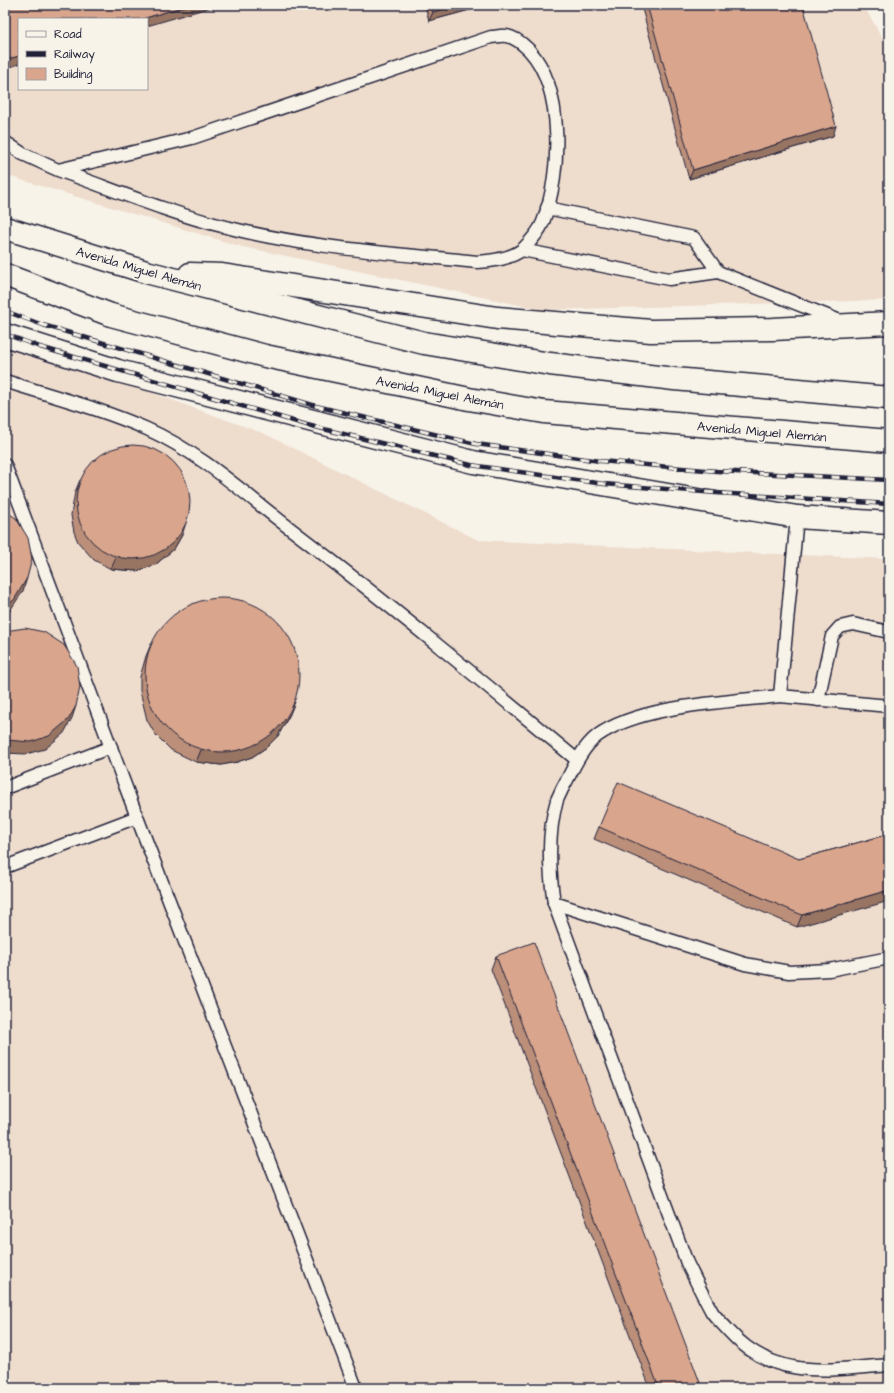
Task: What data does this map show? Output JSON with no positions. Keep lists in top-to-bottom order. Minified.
{"streets":{"main road":["Avenida Miguel Alemán"]},"legend":["Road","Railway","Building"]}
